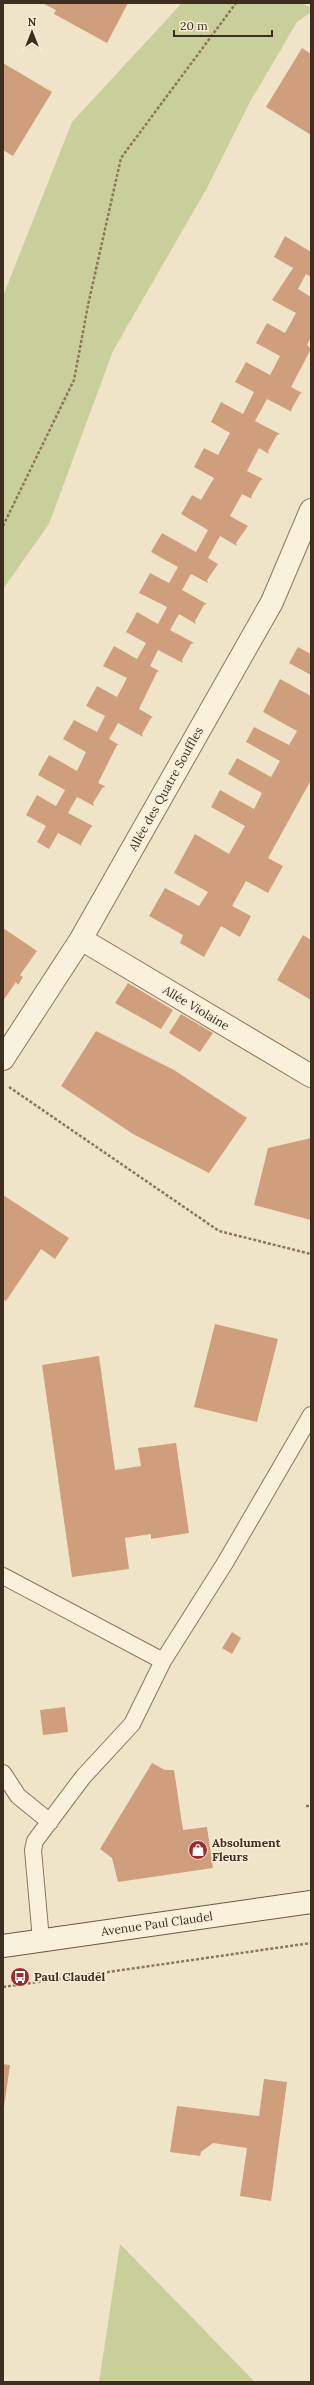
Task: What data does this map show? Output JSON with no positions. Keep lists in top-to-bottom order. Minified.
{"streets":{"street":["Allée des Quatre Souffles","Allée Violaine","Avenue Paul Claudel"]},"crossings":[["Allée des Quatre Souffles","Allée Violaine"]],"places":{"shop":["Absolument Fleurs"],"bus stop":["Paul Claudel"]},"scale_bar":"20 m","north":"top"}
